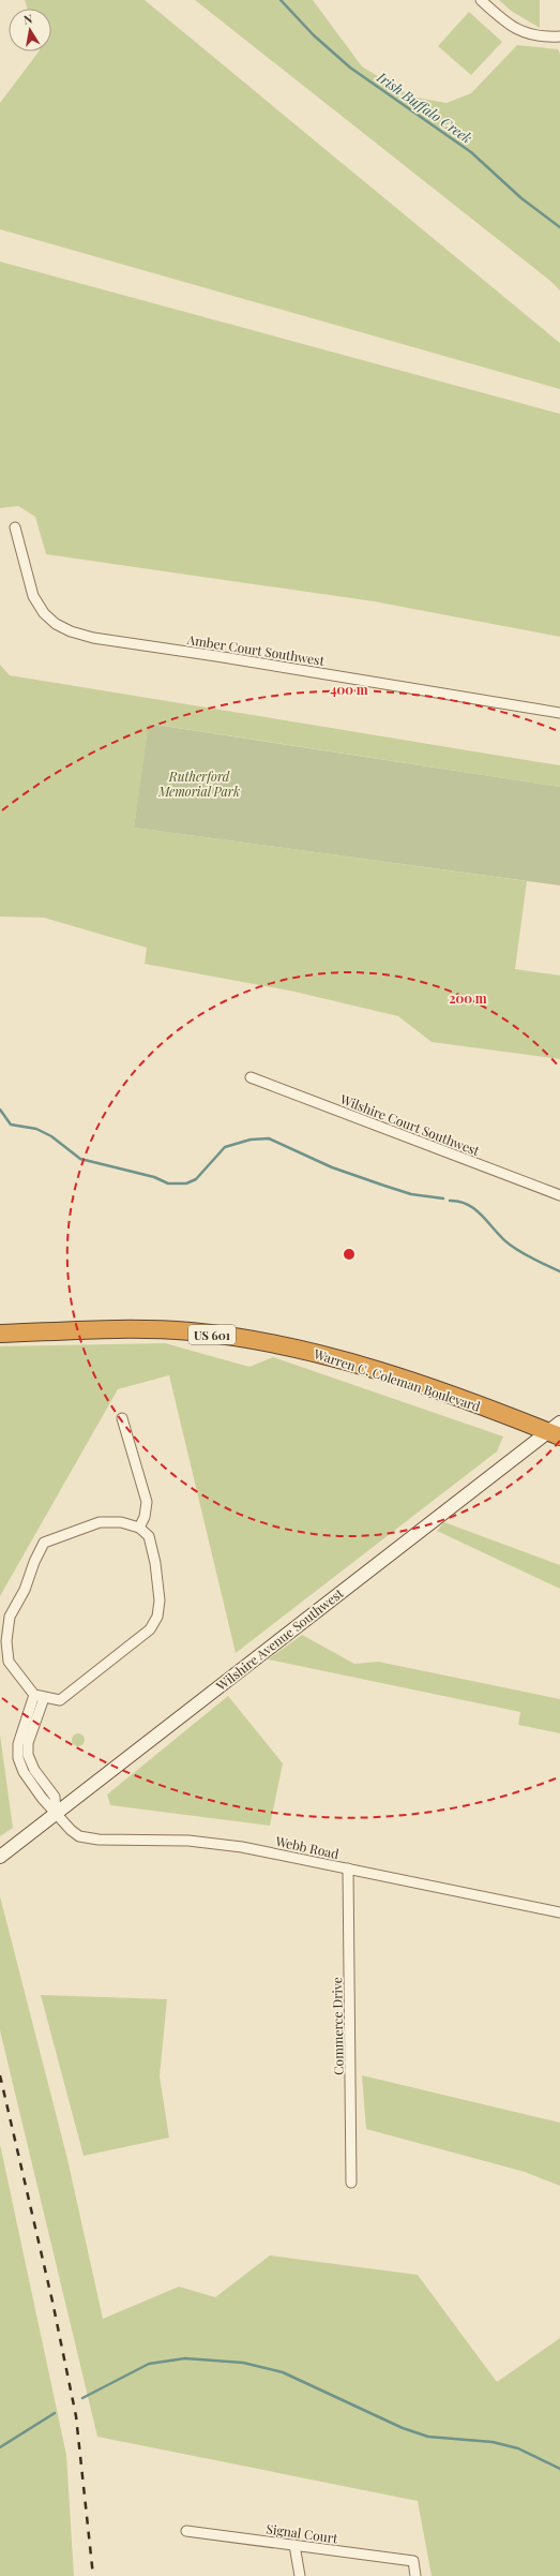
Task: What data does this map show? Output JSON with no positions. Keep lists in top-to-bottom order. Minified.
{"streets":{"highway":["US 601","Warren C. Coleman Boulevard"],"street":["Amber Court Southwest","Wilshire Court Southwest","Wilshire Avenue Southwest","Webb Road","Commerce Drive","Signal Court"]},"crossings":[["Warren C. Coleman Boulevard","Wilshire Avenue Southwest"],["Wilshire Avenue Southwest","Webb Road"],["Webb Road","Commerce Drive"]],"water":["Irish Buffalo Creek"],"parks":["Rutherford Memorial Park"],"north":"top","rings":["400 m","200 m"]}
